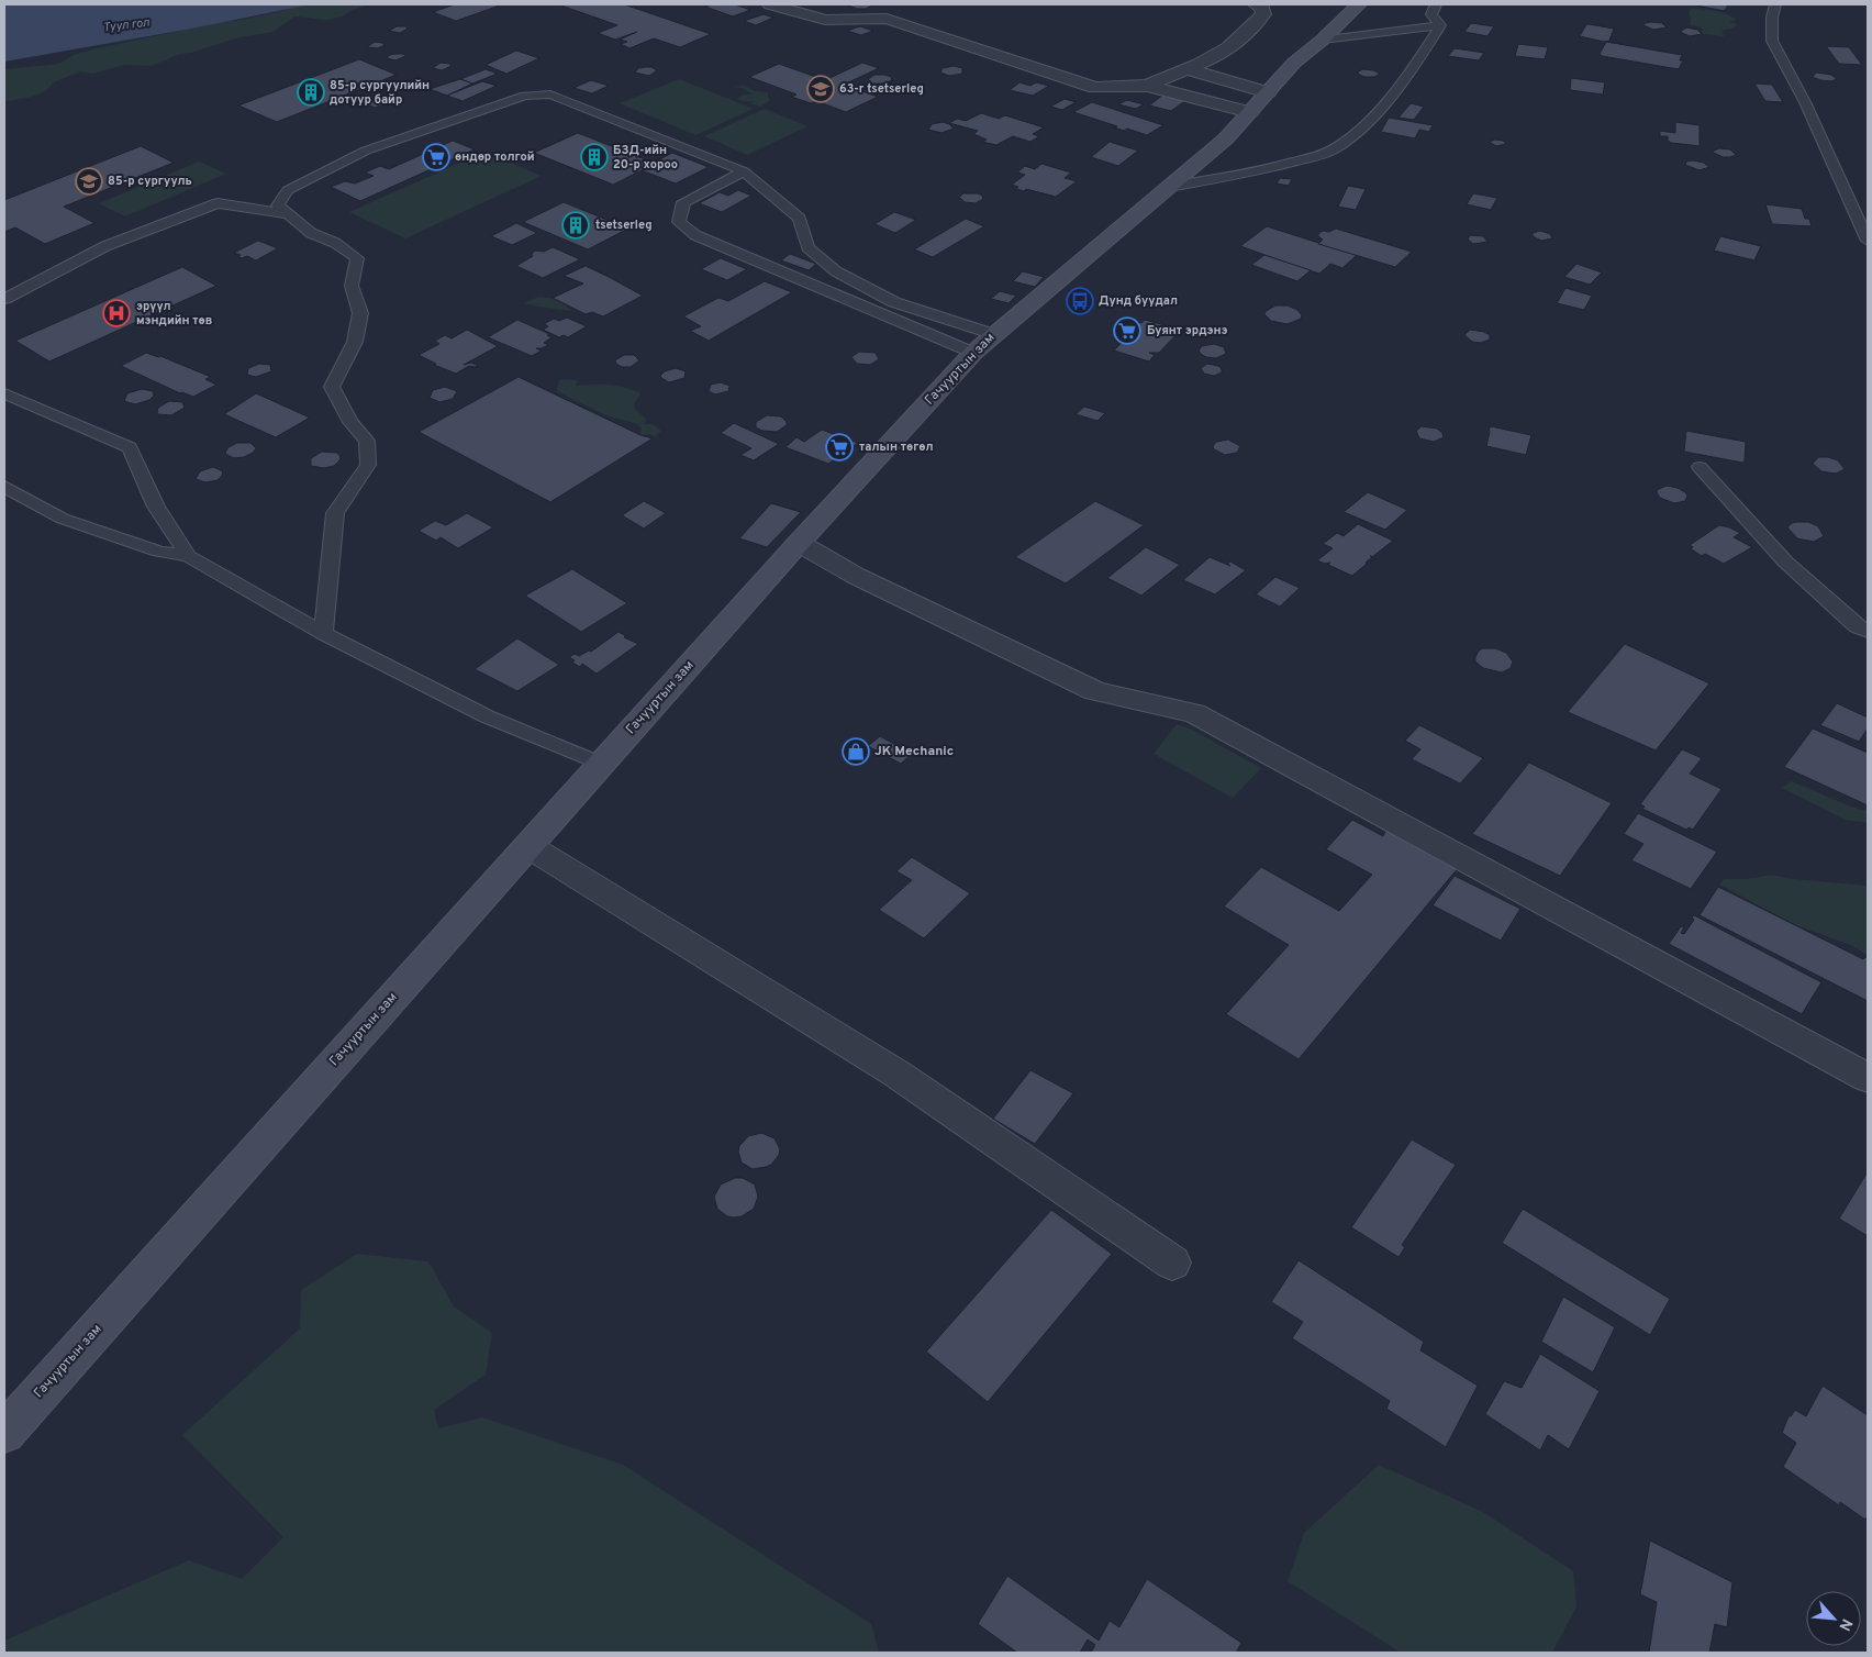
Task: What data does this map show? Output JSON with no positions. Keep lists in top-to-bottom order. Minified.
{"streets":{"main road":["Гачууртын зам"]},"water":["Туул гол"],"places":{"school or university":["63-r tsetserleg","85-р сургууль"],"building":["85-р сургуулийн дотуур байр","БЗД-ийн 20-р хороо","tsetserleg"],"supermarket":["өндөр толгой","Буянт эрдэнэ","талын төгөл"],"bus stop":["Дунд буудал"],"hospital":["эрүүл мэндийн төв"],"shop":["JK Mechanic"]},"north":"bottom right"}
